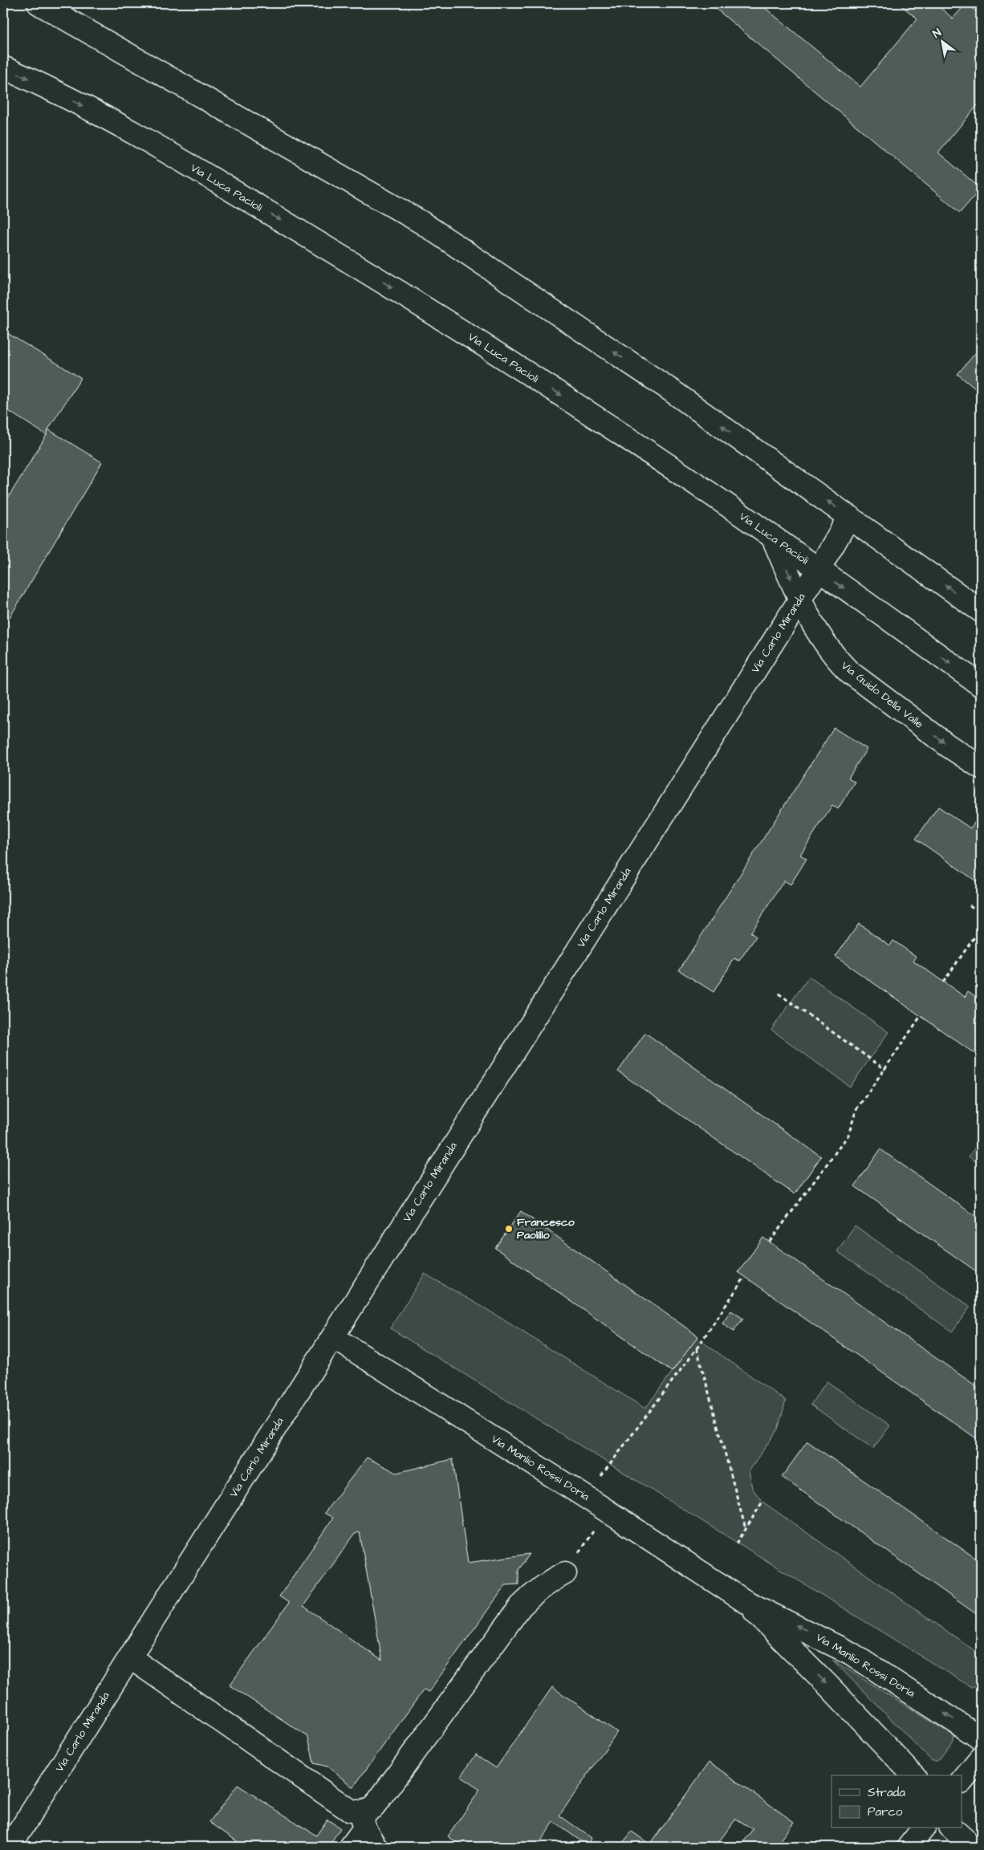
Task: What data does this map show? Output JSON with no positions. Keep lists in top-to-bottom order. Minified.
{"streets":{"street":["Via Luca Pacioli","Via Carlo Miranda","Via Guido Della Valle","Via Manlio Rossi Doria"]},"crossings":[["Via Luca Pacioli","Via Carlo Miranda"],["Via Luca Pacioli","Via Guido Della Valle"],["Via Carlo Miranda","Via Guido Della Valle"],["Via Carlo Miranda","Via Manlio Rossi Doria"]],"places":["Francesco Paolillo"],"legend":["Strada","Parco"],"north":"top left"}
